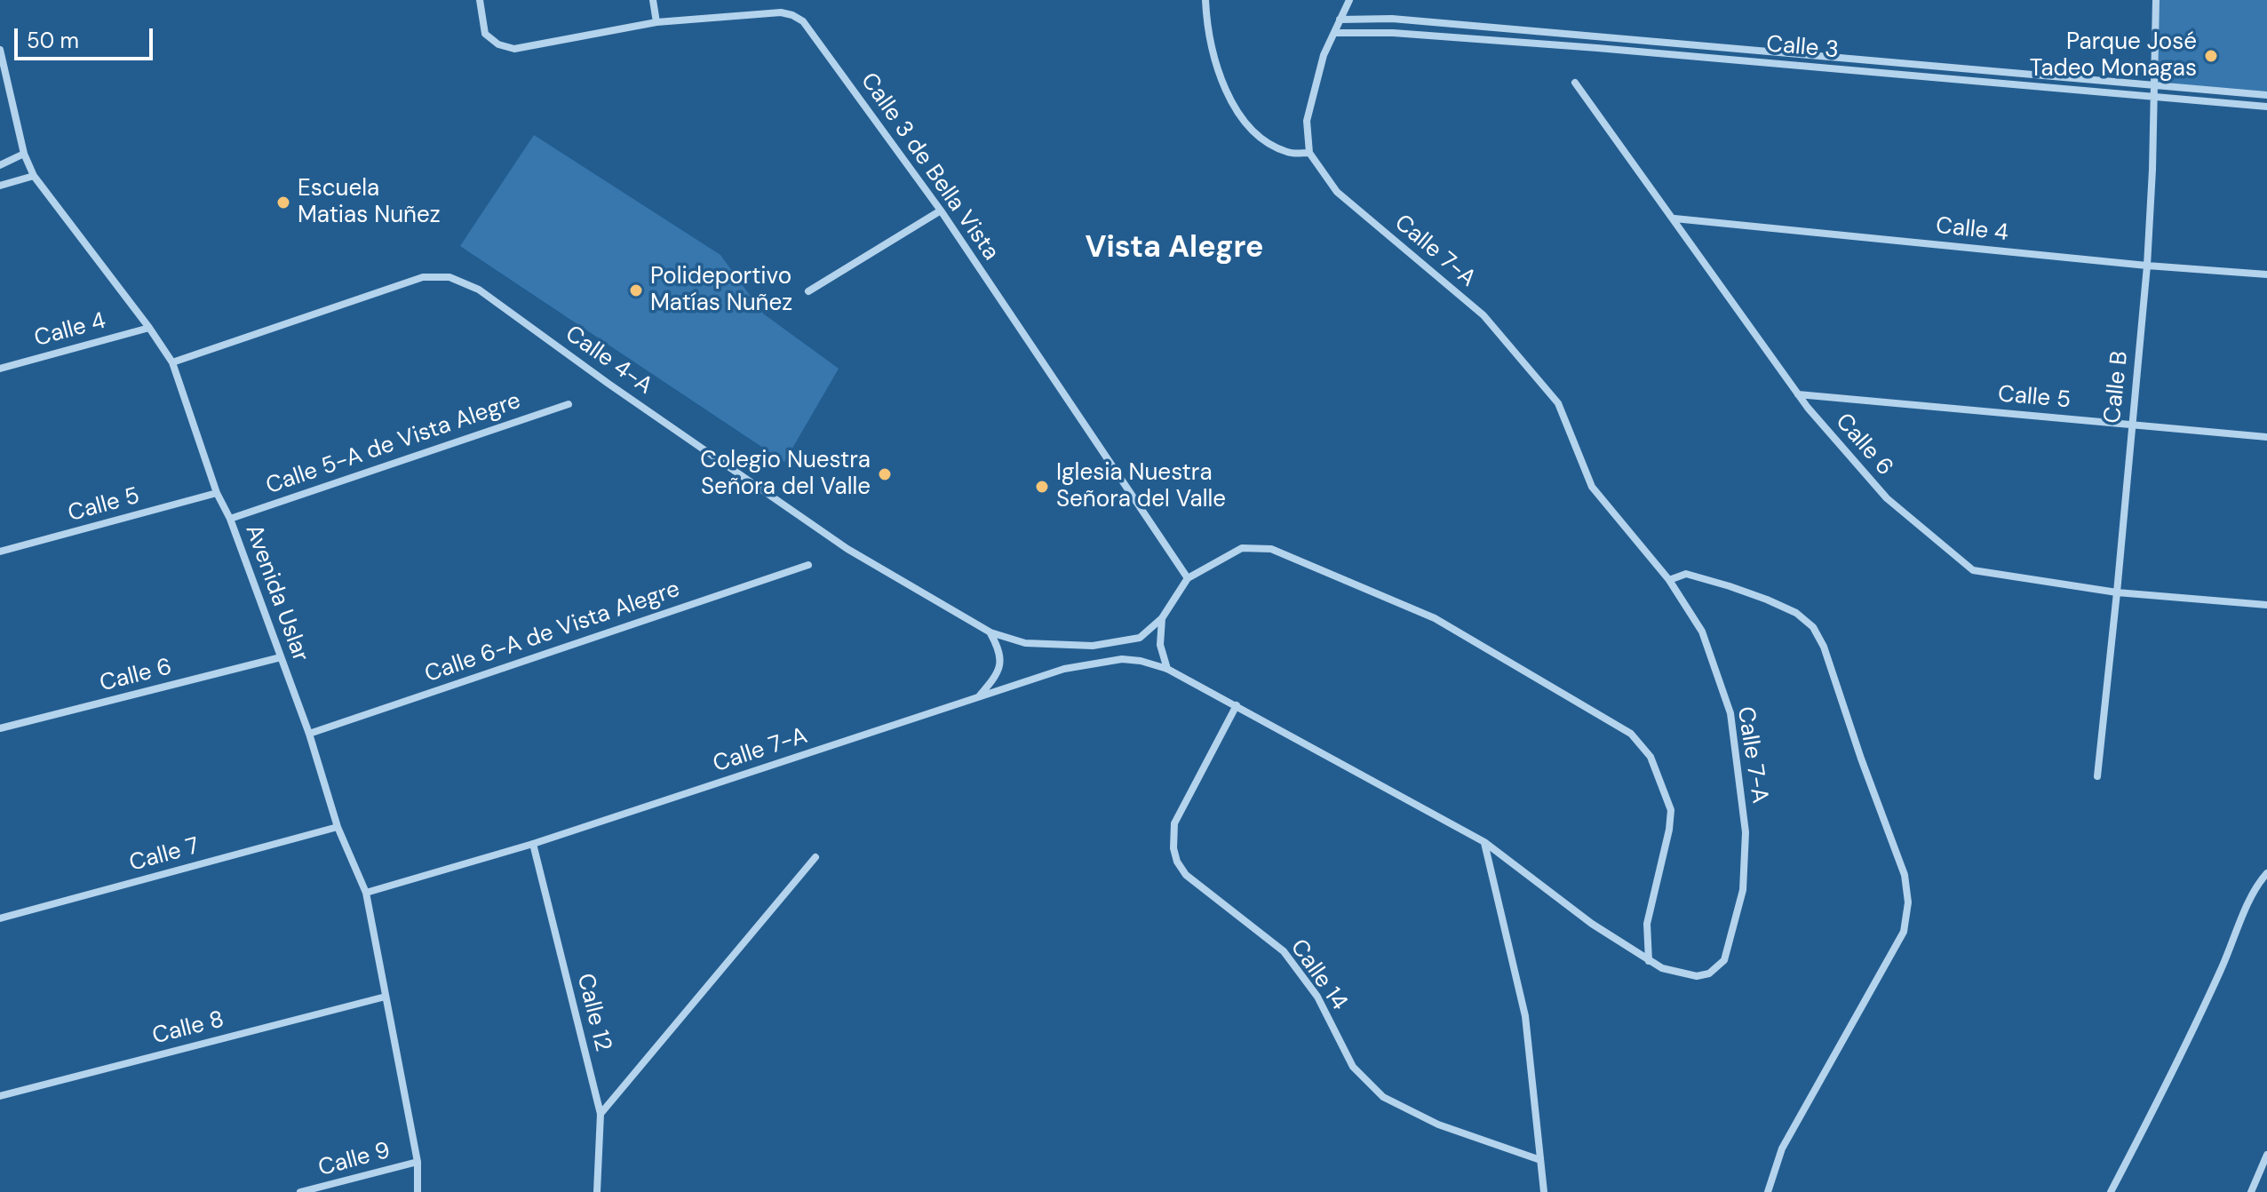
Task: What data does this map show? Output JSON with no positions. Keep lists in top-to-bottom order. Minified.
{"streets":{"street":["Calle 3","Calle 3 de Bella Vista","Calle 4","Calle 7-A","Calle 4-A","Calle B","Calle 5","Calle 5-A de Vista Alegre","Calle 6","Avenida Uslar","Calle 6-A de Vista Alegre","Calle 7","Calle 14","Calle 12","Calle 8","Calle 9"]},"crossings":[["Calle 3","Calle B"],["Calle 4","Calle B"],["Calle 4","Calle 6"],["Calle 4","Avenida Uslar"],["Calle 7-A","Avenida Uslar"],["Calle 7-A","Calle 14"],["Calle 7-A","Calle 12"],["Calle 4-A","Avenida Uslar"],["Calle B","Calle 5"],["Calle B","Calle 6"],["Calle 5","Calle 6"],["Calle 5","Avenida Uslar"],["Calle 5-A de Vista Alegre","Avenida Uslar"],["Calle 6","Avenida Uslar"],["Avenida Uslar","Calle 6-A de Vista Alegre"],["Avenida Uslar","Calle 7"],["Avenida Uslar","Calle 8"],["Avenida Uslar","Calle 9"]],"districts":["Vista Alegre"],"places":["Parque José Tadeo Monagas","Escuela Matias Nuñez","Polideportivo Matías Nuñez","Colegio Nuestra Señora del Valle","Iglesia Nuestra Señora del Valle"],"scale_bar":"50 m"}
